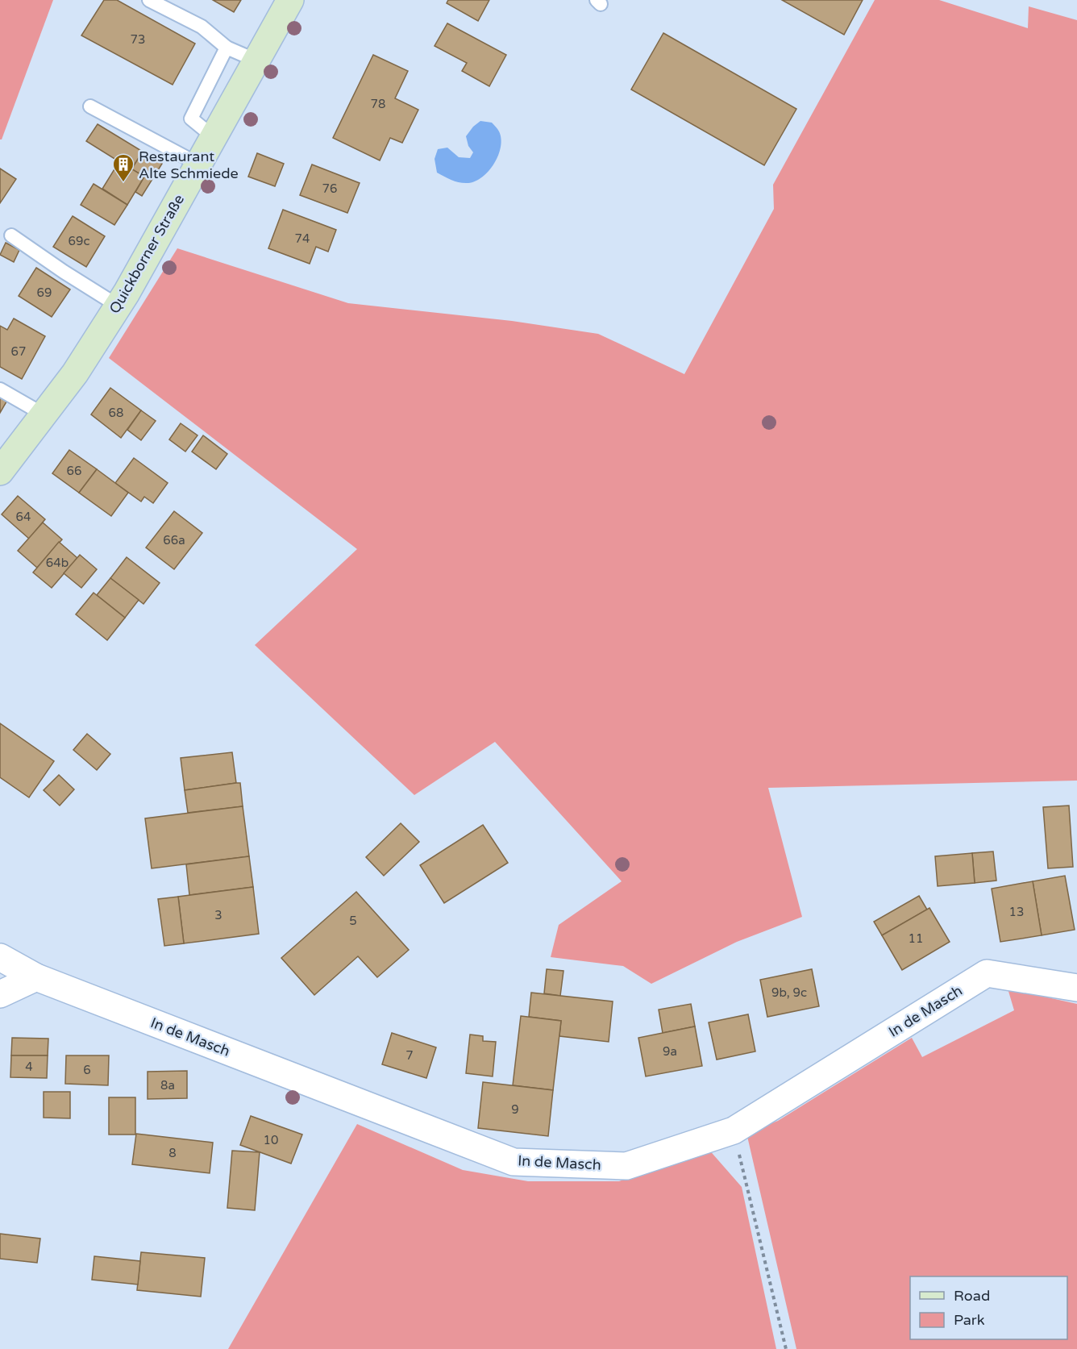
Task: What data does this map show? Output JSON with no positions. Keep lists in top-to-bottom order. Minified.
{"streets":{"main road":["Quickborner Straße"],"street":["In de Masch"]},"places":{"building":["Restaurant Alte Schmiede"]},"house_numbers":["73","78","76","74","69c","69","67","68","66","64","66a","64b","13","3","5","11","9b, 9c","9a","7","4","6","8a","9","10","8"],"legend":["Road","Park"]}
